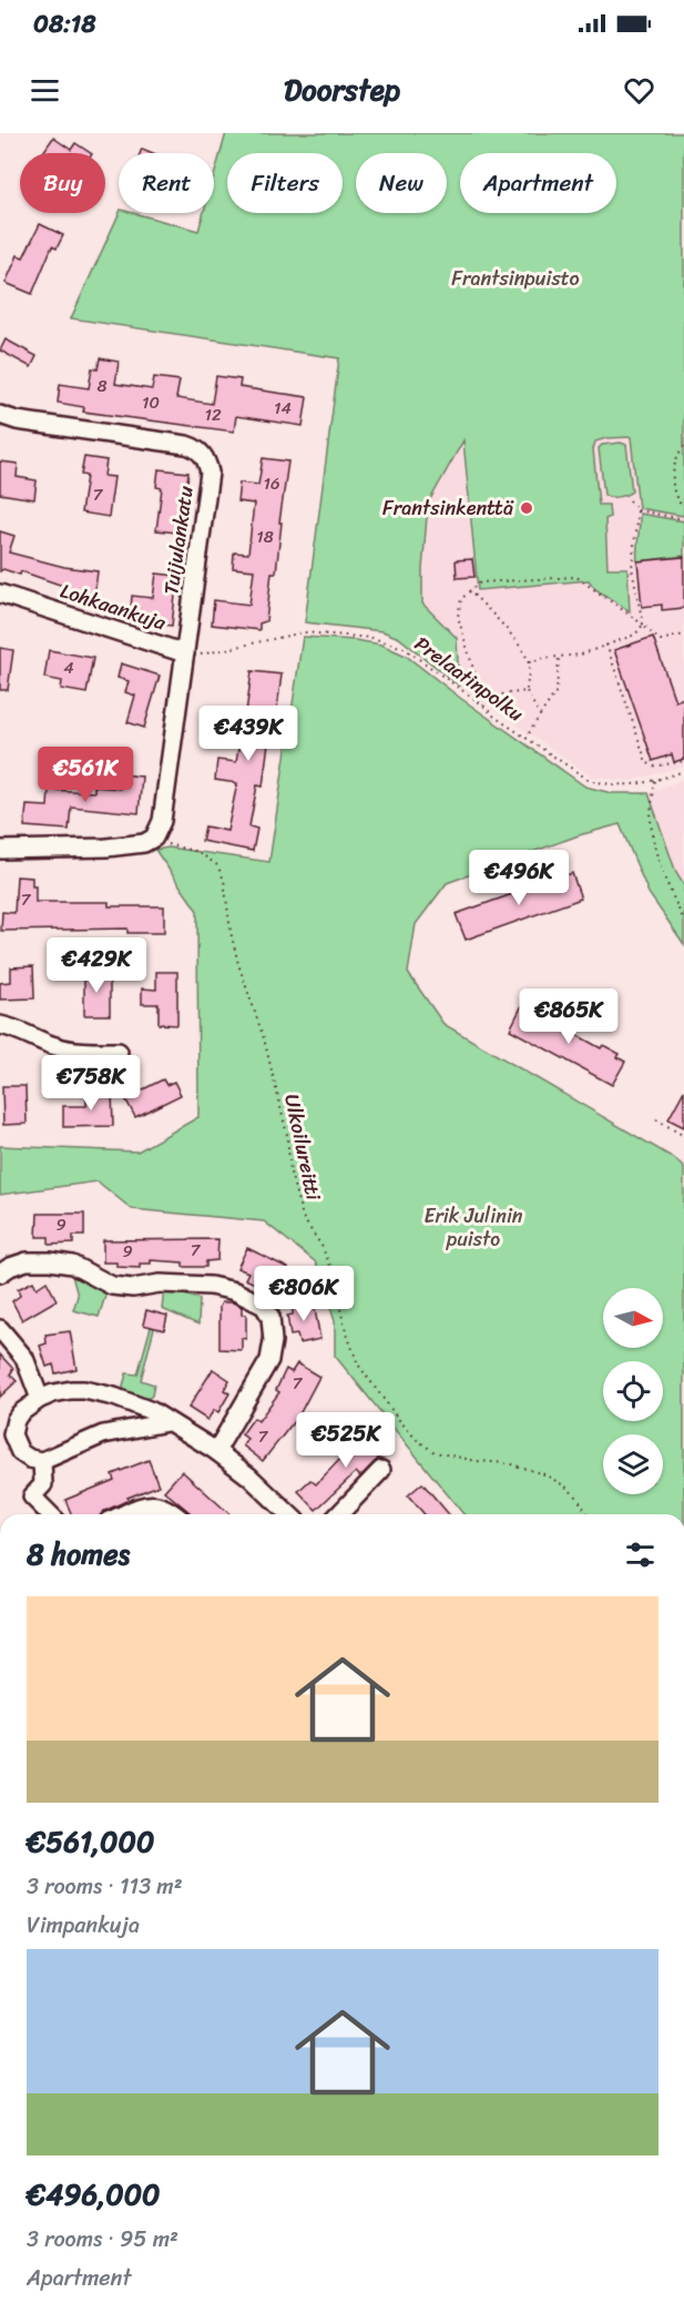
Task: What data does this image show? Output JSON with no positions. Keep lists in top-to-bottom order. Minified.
{"streets":{"street":["Tuijulankatu","Lohkaankuja"],"path":["Prelaatinpolku","Ulkoilureitti"]},"crossings":[["Tuijulankatu","Lohkaankuja"],["Tuijulankatu","Prelaatinpolku"],["Tuijulankatu","Ulkoilureitti"],["Lohkaankuja","Prelaatinpolku"]],"parks":["Frantsinpuisto","Erik Julinin puisto"],"places":["Frantsinkenttä"],"house_numbers":["8","10","14","12","16","7","18","4","7","9","7","9","7","7"],"north":"right","page":{"status":"08:18","header":"Doorstep","chip":["Buy","Rent","Filters","New","Apartment"],"price":["€439K","€561K","€496K","€429K","€865K","€758K","€806K","€525K"],"heading":"8 homes","list":[{"name":"€561,000","note":"3 rooms · 113 m² · Vimpankuja"},{"name":"€496,000","note":"3 rooms · 95 m² · Apartment"}]}}
